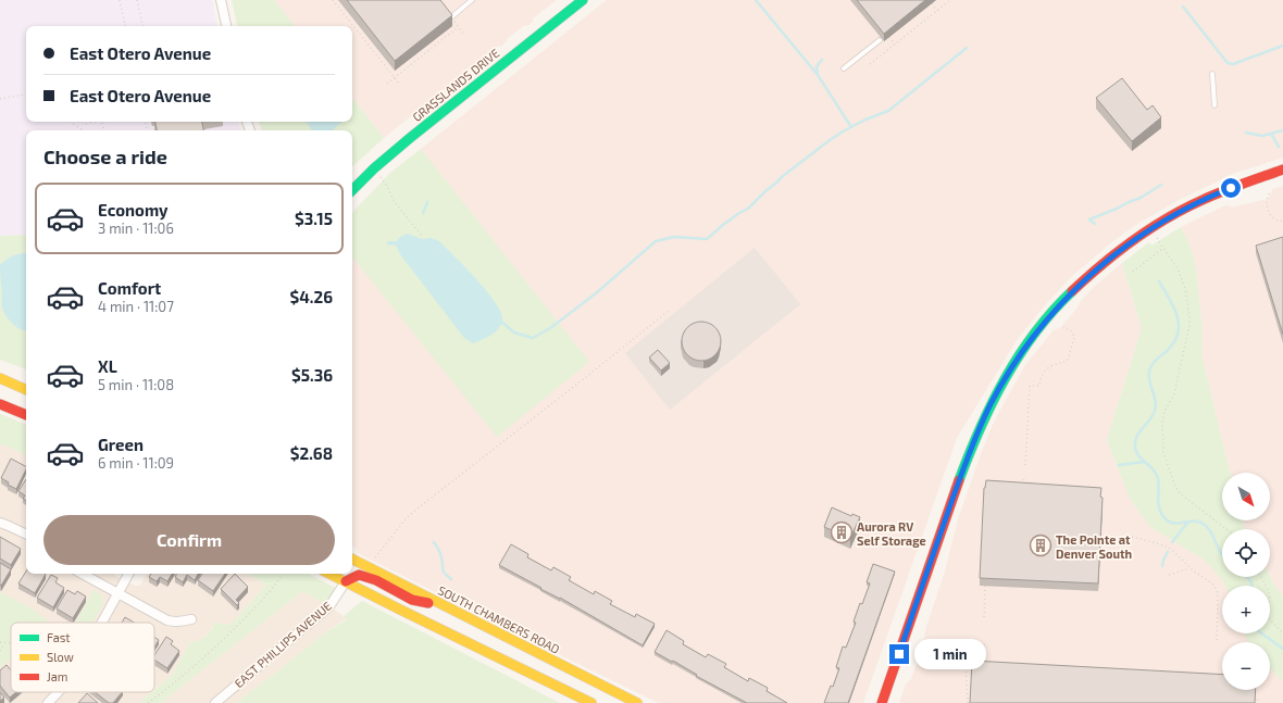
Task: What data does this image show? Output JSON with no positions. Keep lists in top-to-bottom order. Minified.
{"streets":{"street":["GRASSLANDS DRIVE","SOUTH CHAMBERS ROAD","EAST PHILLIPS AVENUE"]},"places":{"building":["Aurora RV Self Storage","The Pointe at Denver South"]},"legend":["Fast","Slow","Jam"],"north":"bottom right","page":{"banner":["East Otero Avenue","East Otero Avenue"],"heading":"Choose a ride","list":[{"name":"Economy","note":"3 min · 11:06","value":"$3.15"},{"name":"Comfort","note":"4 min · 11:07","value":"$4.26"},{"name":"XL","note":"5 min · 11:08","value":"$5.36"},{"name":"Green","note":"6 min · 11:09","value":"$2.68"}],"map_buttons":["+","−"],"buttons":"Confirm","bubble":"1 min"}}
